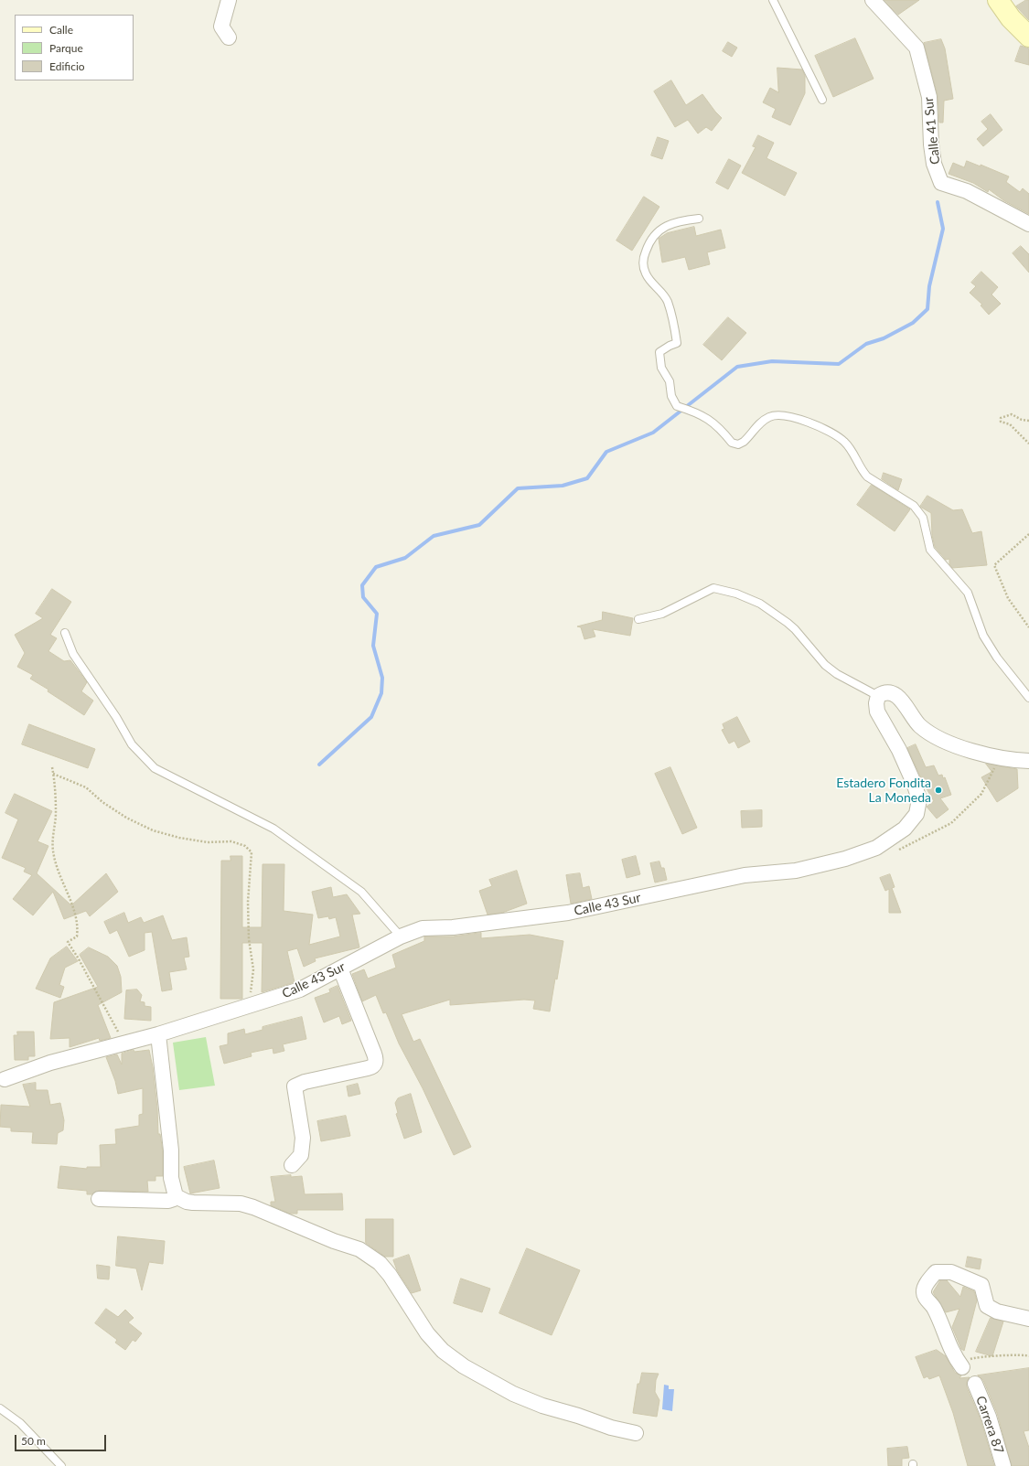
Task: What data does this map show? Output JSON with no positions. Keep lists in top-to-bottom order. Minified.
{"streets":{"street":["Calle 41 Sur","Calle 43 Sur","Carrera 87"]},"places":["Estadero Fondita La Moneda"],"legend":["Calle","Parque","Edificio"],"scale_bar":"50 m"}
